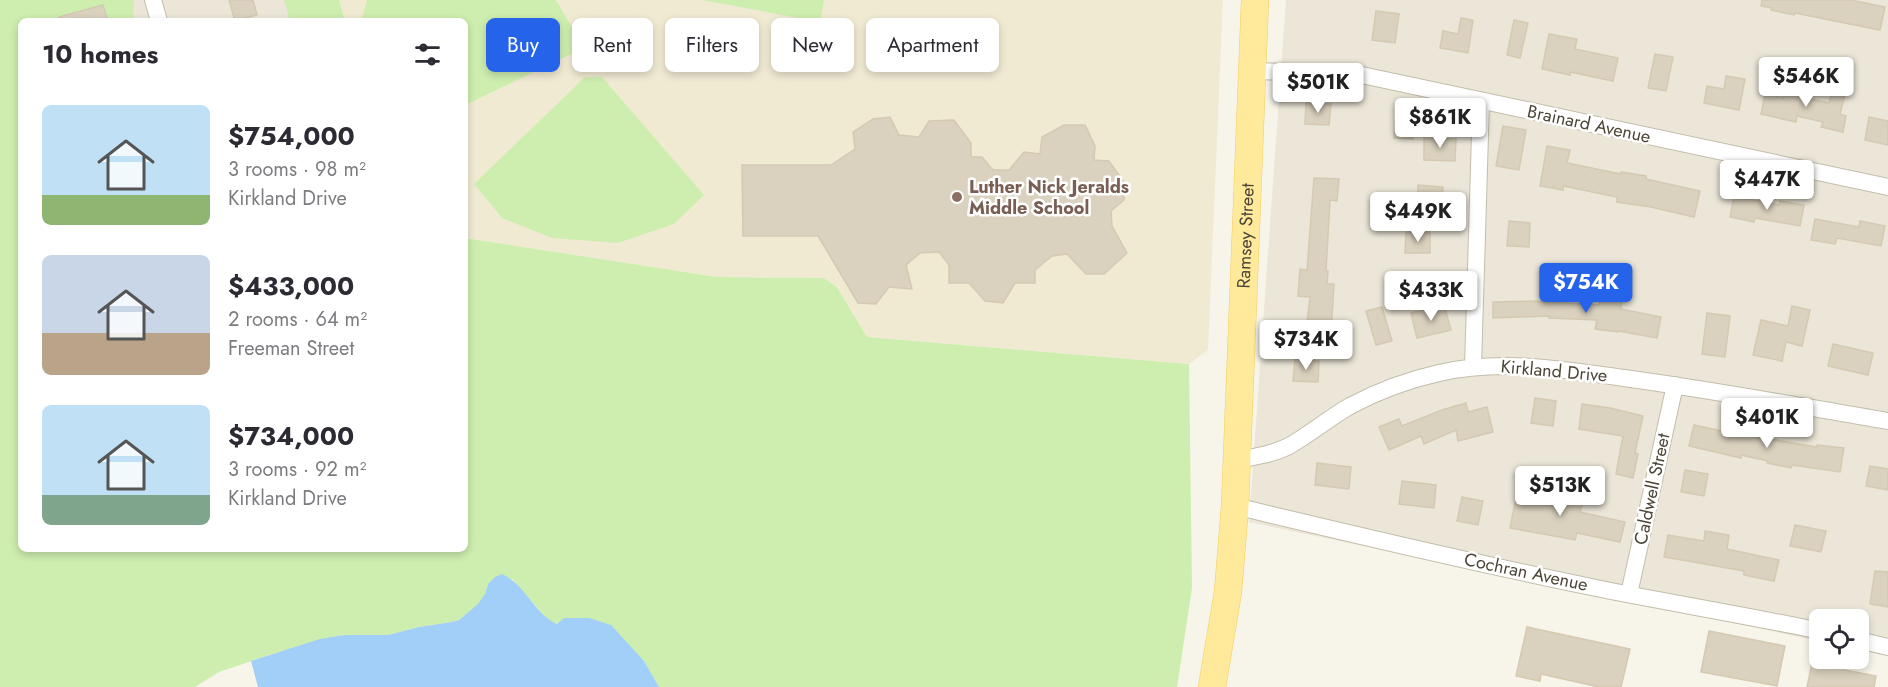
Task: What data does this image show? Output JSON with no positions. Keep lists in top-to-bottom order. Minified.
{"streets":{"main road":["Ramsey Street"],"street":["Brainard Avenue","Kirkland Drive","Caldwell Street","Cochran Avenue"]},"crossings":[["Brainard Avenue","Ramsey Street"],["Ramsey Street","Kirkland Drive"],["Ramsey Street","Cochran Avenue"],["Kirkland Drive","Caldwell Street"],["Caldwell Street","Cochran Avenue"]],"places":["Luther Nick Jeralds Middle School"],"page":{"chip":["Buy","Rent","Filters","New","Apartment"],"heading":"10 homes","price":["$546K","$501K","$861K","$447K","$449K","$754K","$433K","$734K","$401K","$513K"],"list":[{"name":"$754,000","note":"3 rooms · 98 m² · Kirkland Drive"},{"name":"$433,000","note":"2 rooms · 64 m² · Freeman Street"},{"name":"$734,000","note":"3 rooms · 92 m² · Kirkland Drive"}]}}
